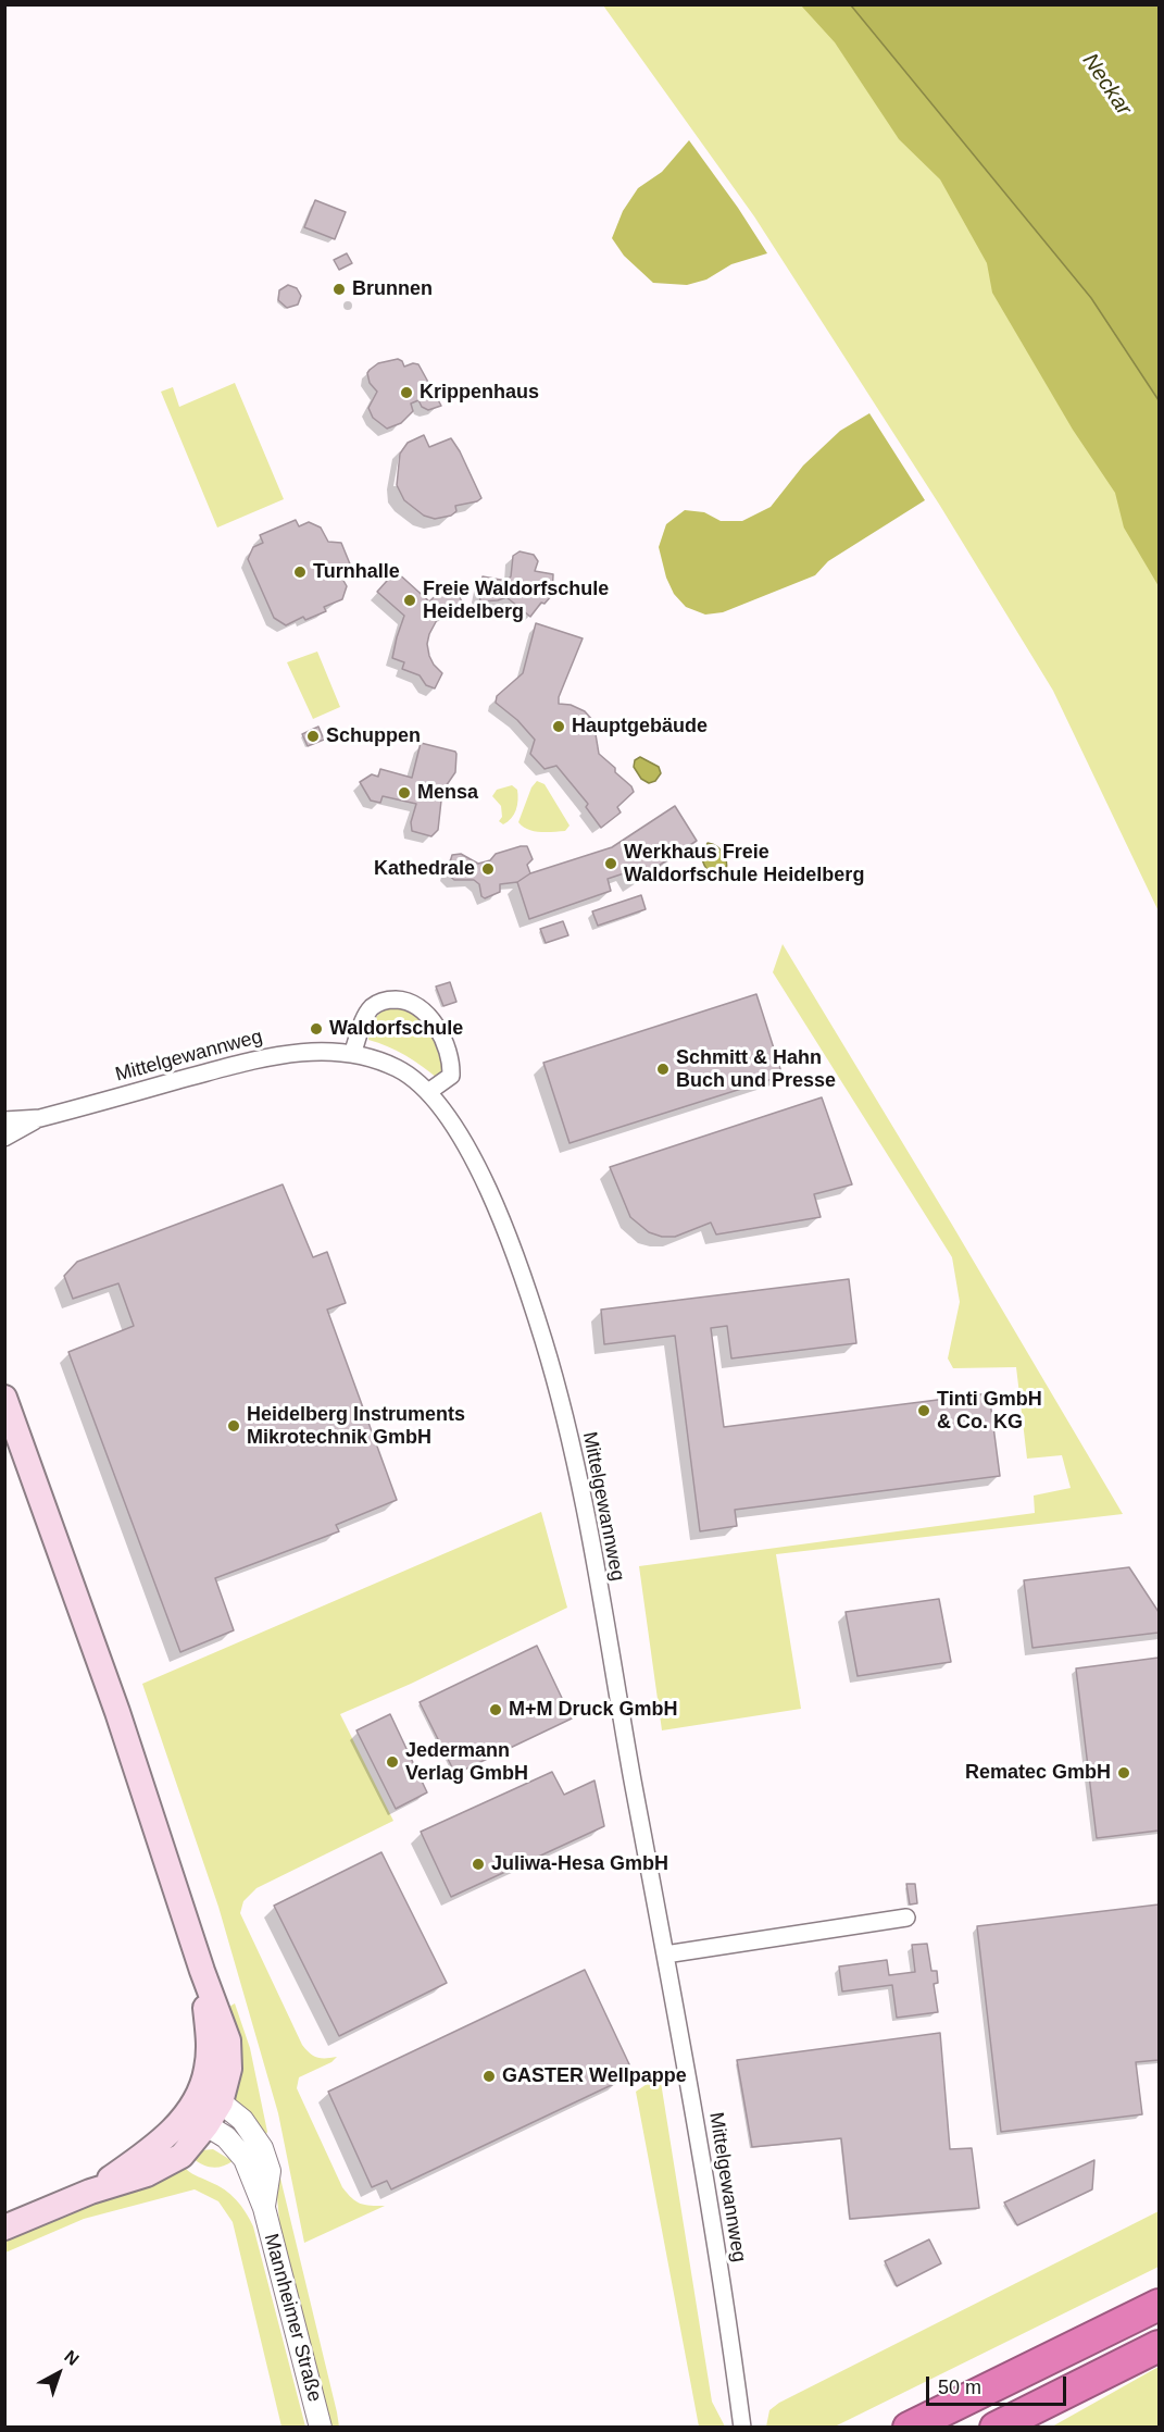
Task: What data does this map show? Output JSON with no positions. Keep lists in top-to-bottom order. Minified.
{"streets":{"street":["Mittelgewannweg","Mannheimer Straße"]},"water":["Neckar"],"places":["Brunnen","Krippenhaus","Turnhalle","Freie Waldorfschule Heidelberg","Hauptgebäude","Schuppen","Mensa","Werkhaus Freie Waldorfschule Heidelberg","Kathedrale","Waldorfschule","Schmitt & Hahn Buch und Presse","Tinti GmbH & Co. KG","Heidelberg Instruments Mikrotechnik GmbH","M+M Druck GmbH","Jedermann Verlag GmbH","Rematec GmbH","Juliwa-Hesa GmbH","GASTER Wellpappe"],"scale_bar":"50 m","north":"top right"}
